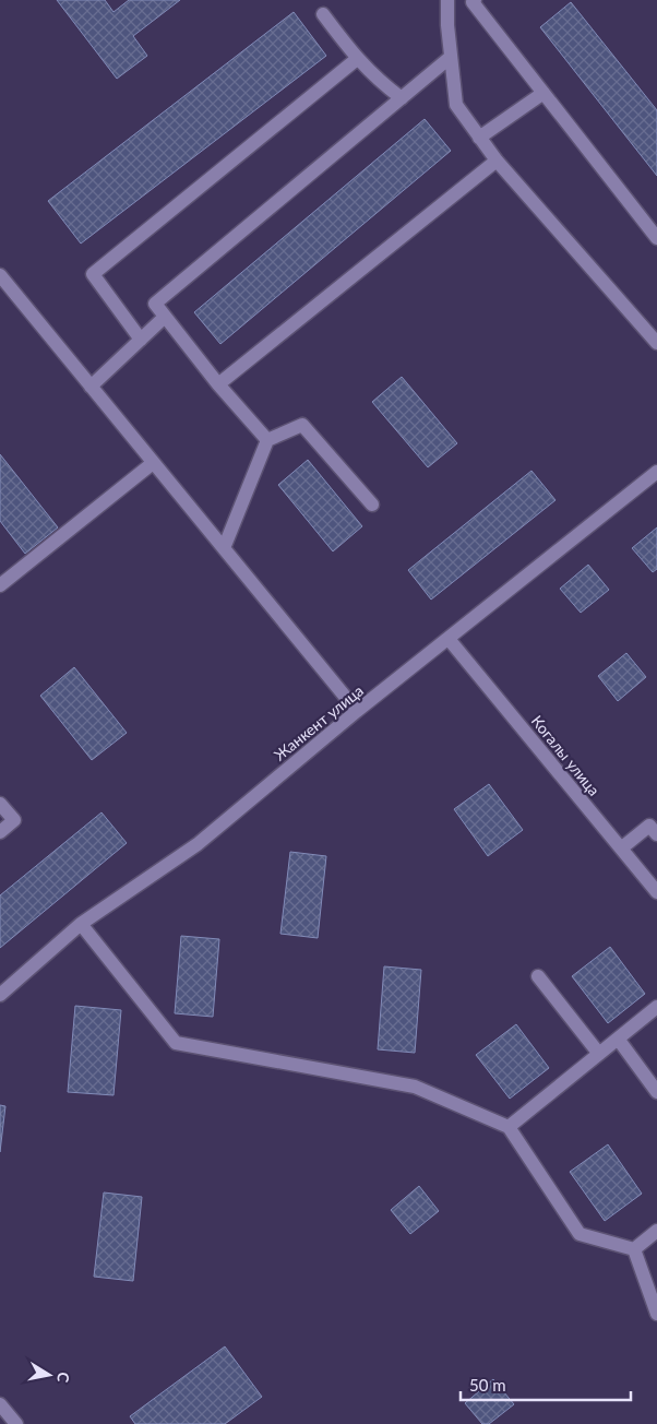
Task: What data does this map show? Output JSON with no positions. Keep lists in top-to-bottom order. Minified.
{"streets":{"street":["Жанкент улица","Когалы улица"]},"crossings":[["Жанкент улица","Когалы улица"]],"scale_bar":"50 m","north":"right"}
